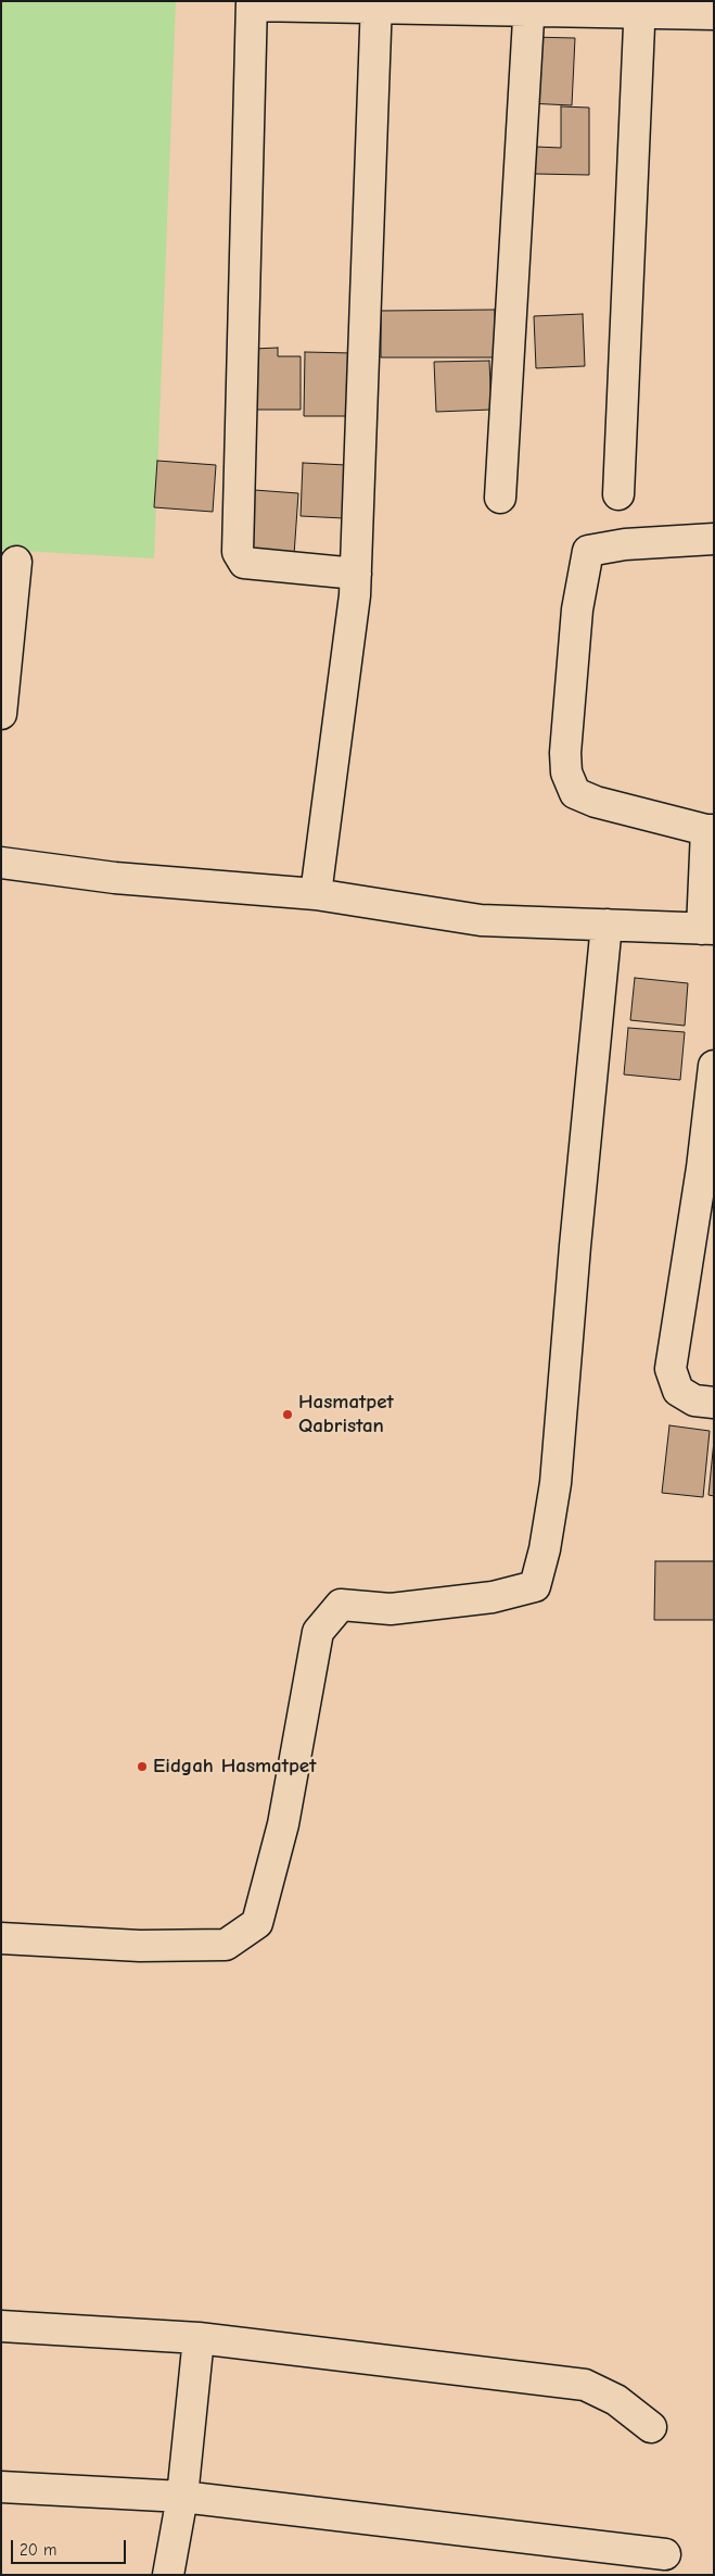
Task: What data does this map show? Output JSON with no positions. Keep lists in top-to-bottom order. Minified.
{"places":["Hasmatpet Qabristan","Eidgah Hasmatpet"],"scale_bar":"20 m"}
